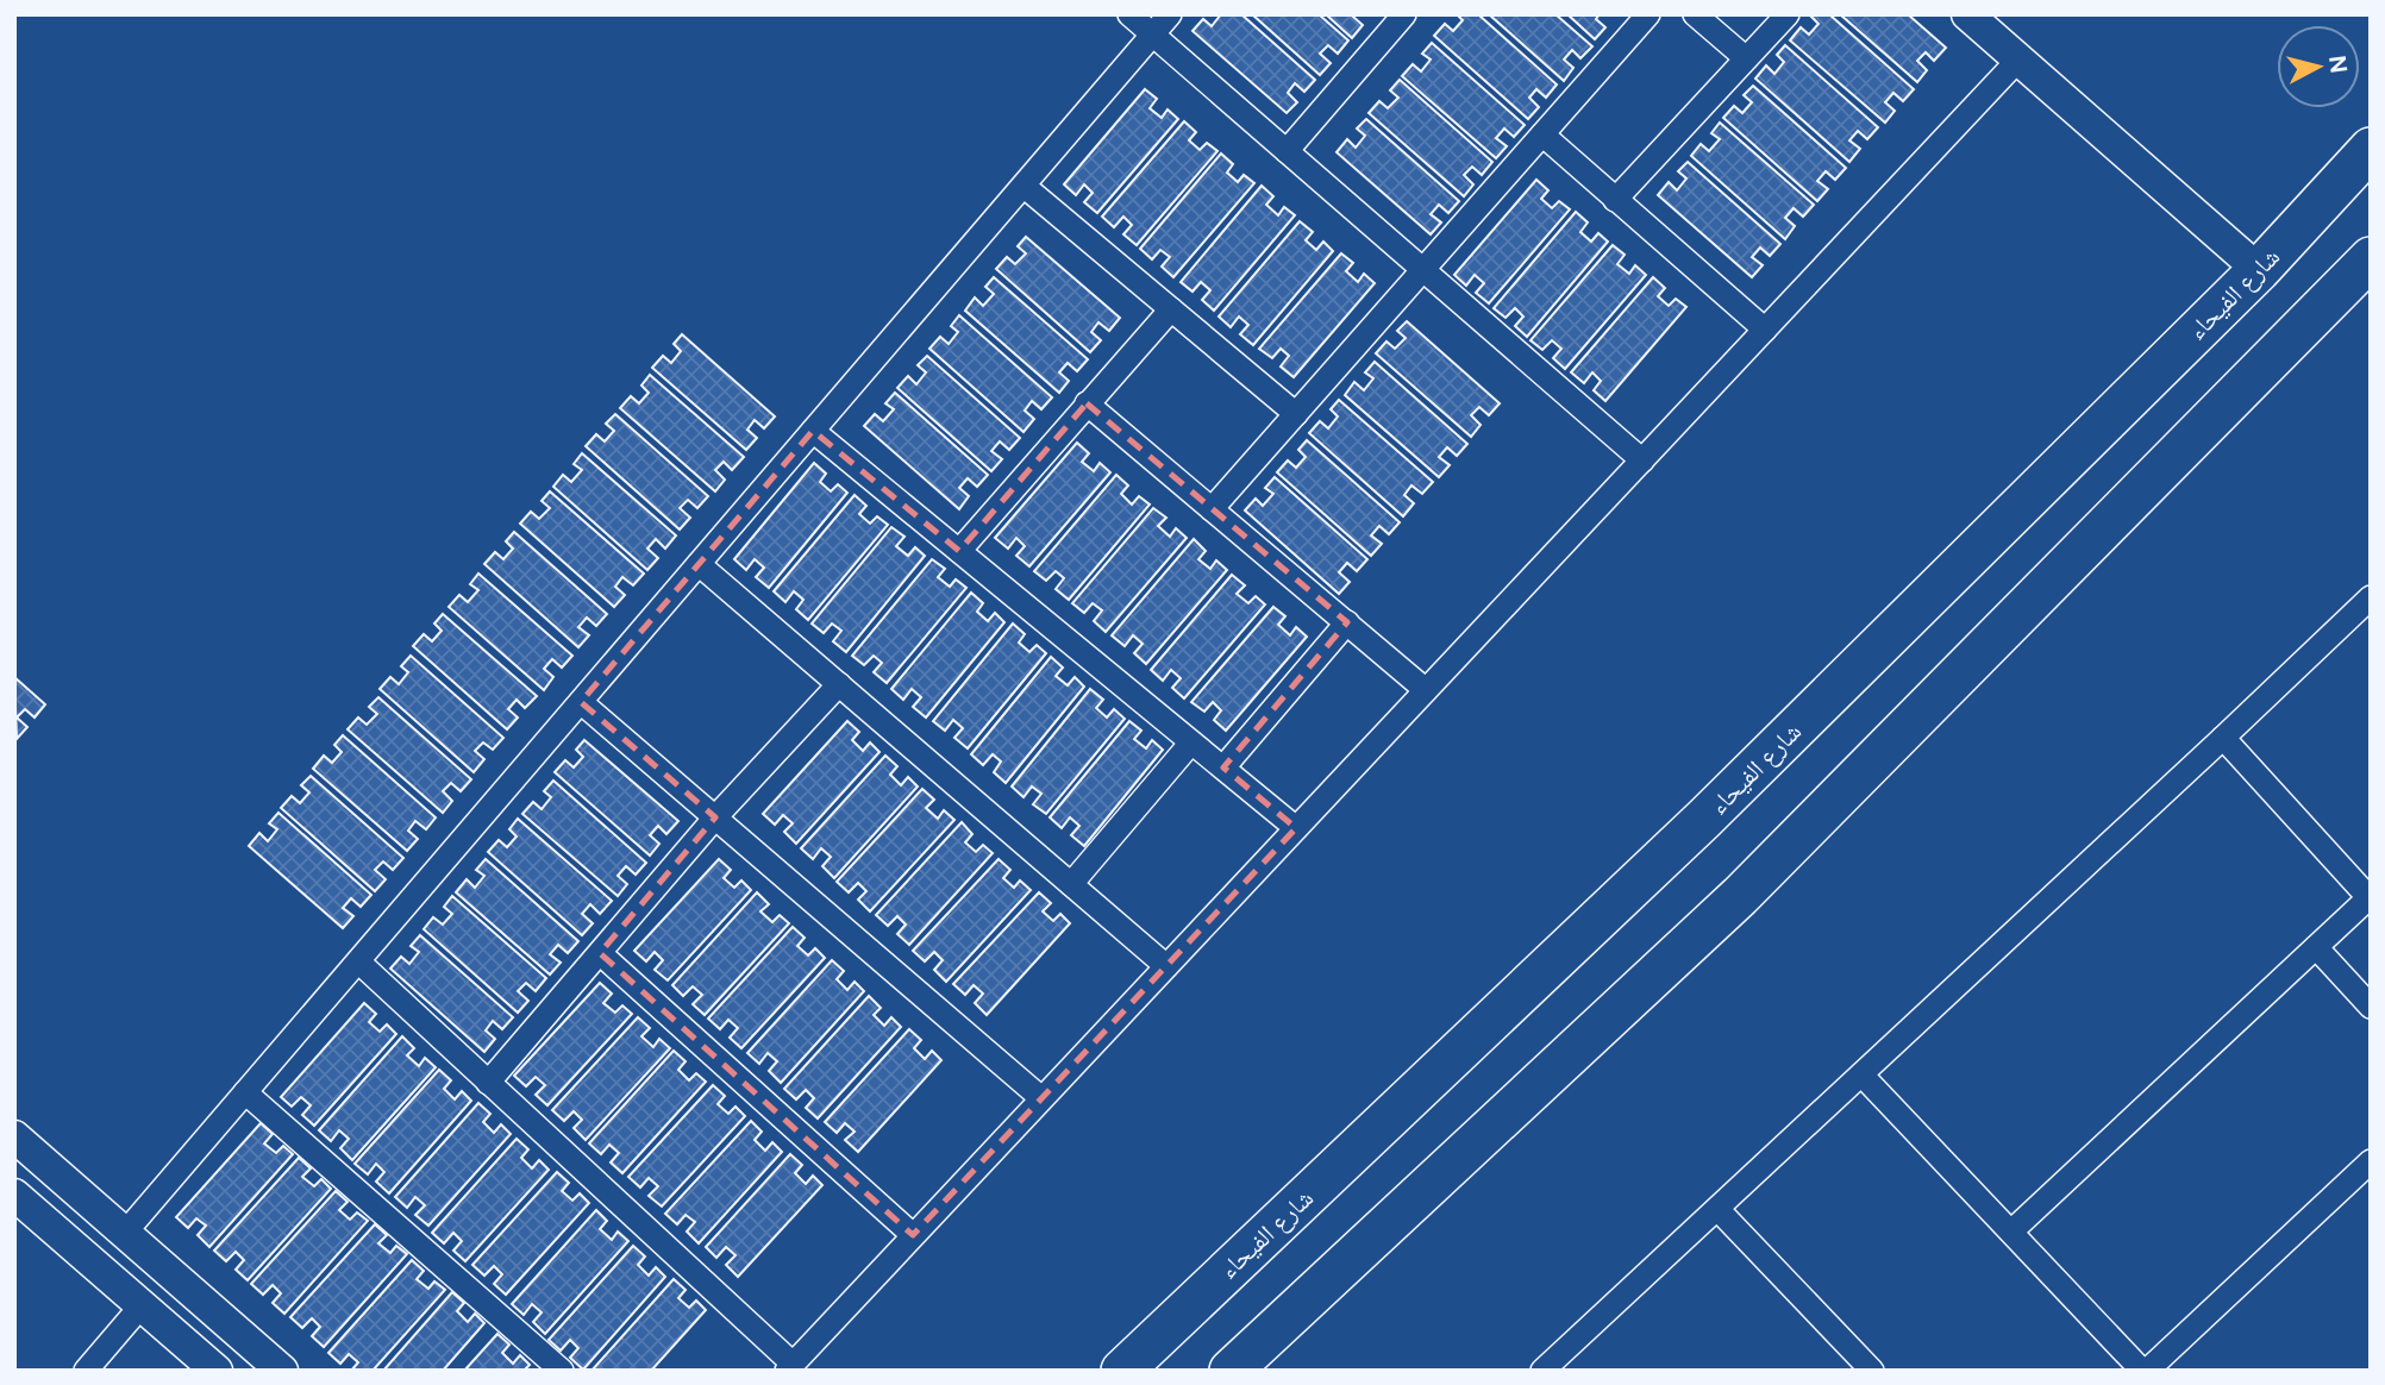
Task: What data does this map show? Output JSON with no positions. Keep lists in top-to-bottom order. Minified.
{"streets":{"highway":["شارع الفيحاء"]},"north":"right"}
